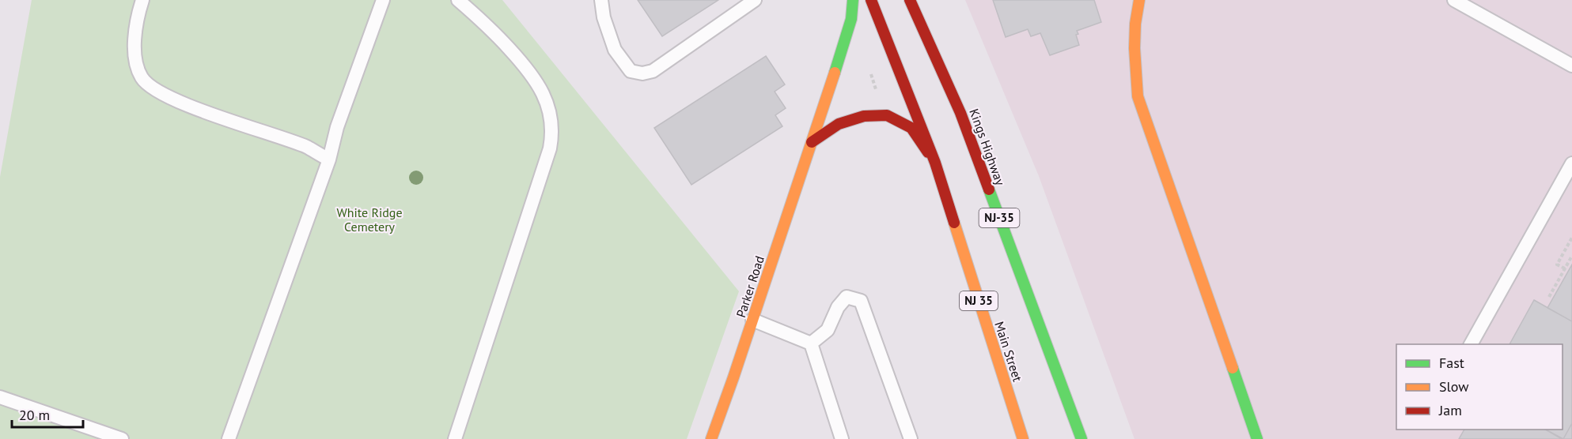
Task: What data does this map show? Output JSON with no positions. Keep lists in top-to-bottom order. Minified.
{"streets":{"street":["Kings Highway","NJ-35","Parker Road","NJ 35","Main Street"]},"crossings":[["NJ 35","Main Street"]],"parks":["White Ridge Cemetery"],"legend":["Fast","Slow","Jam"],"scale_bar":"20 m"}
